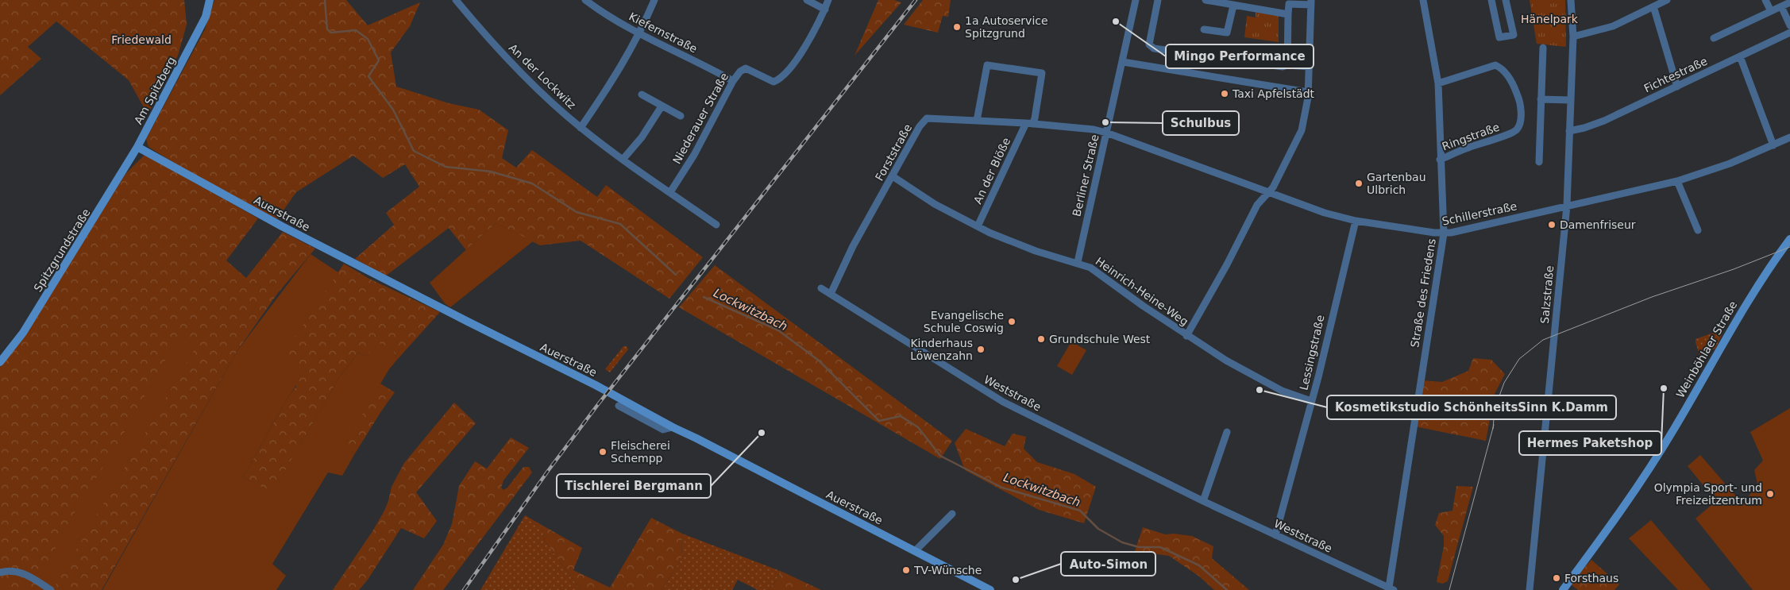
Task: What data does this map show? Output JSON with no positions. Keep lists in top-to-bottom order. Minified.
{"streets":{"street":["Kiefernstraße","Fichtestraße","An der Lockwitz","Am Spitzberg","Niederauer Straße","Ringstraße","Forststraße","An der Blöße","Berliner Straße","Auerstraße","Schillerstraße","Spitzgrundstraße","Heinrich-Heine-Weg","Straße des Friedens","Salzstraße","Weinböhlaer Straße","Lessingstraße","Weststraße"]},"crossings":[["Kiefernstraße","Niederauer Straße"],["Fichtestraße","Salzstraße"],["An der Lockwitz","Niederauer Straße"],["Am Spitzberg","Auerstraße"],["Am Spitzberg","Spitzgrundstraße"],["Ringstraße","Straße des Friedens"],["Forststraße","An der Blöße"],["Forststraße","Berliner Straße"],["Forststraße","Schillerstraße"],["Forststraße","Heinrich-Heine-Weg"],["Forststraße","Weststraße"],["An der Blöße","Heinrich-Heine-Weg"],["Berliner Straße","Schillerstraße"],["Berliner Straße","Heinrich-Heine-Weg"],["Auerstraße","Spitzgrundstraße"],["Schillerstraße","Straße des Friedens"],["Schillerstraße","Salzstraße"],["Schillerstraße","Lessingstraße"],["Heinrich-Heine-Weg","Lessingstraße"],["Straße des Friedens","Weststraße"],["Lessingstraße","Weststraße"]],"water":["Lockwitzbach"],"parks":["Hänelpark","Friedewald"],"places":["Mingo Performance","1a Autoservice Spitzgrund","Taxi Apfelstädt","Schulbus","Gartenbau Ulbrich","Damenfriseur","Evangelische Schule Coswig","Grundschule West","Kinderhaus Löwenzahn","Hermes Paketshop","Kosmetikstudio SchönheitsSinn K.Damm","Tischlerei Bergmann","Fleischerei Schempp","Olympia Sport- und Freizeitzentrum","TV-Wünsche","Forsthaus","Auto-Simon"]}
